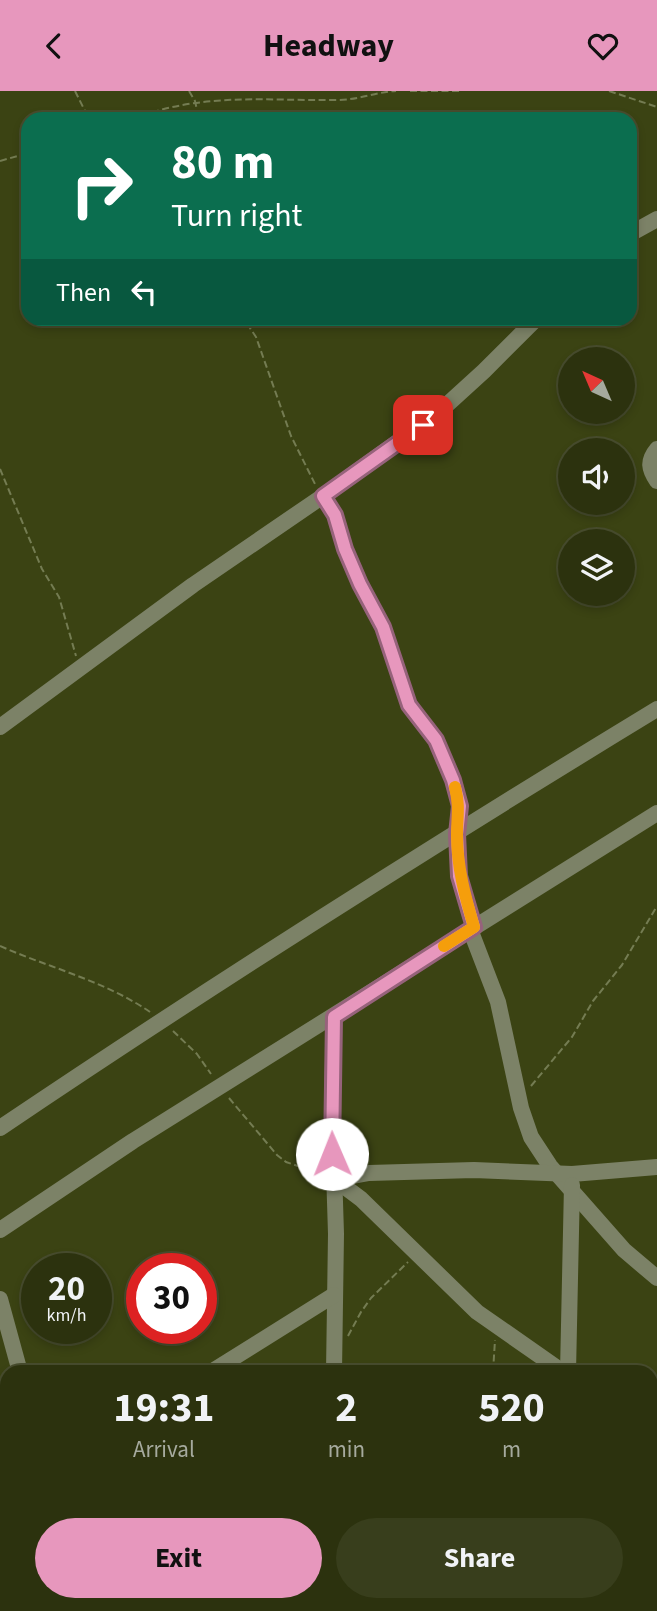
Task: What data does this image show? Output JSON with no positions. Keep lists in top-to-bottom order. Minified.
{"north":"top left","page":{"header":"Headway","turn":["80 m","Turn right"],"then":"Then","speed":"20 km/h","limit":"30","eta":["19:31","Arrival","2","min","520","m"],"buttons":["Exit","Share"]}}
